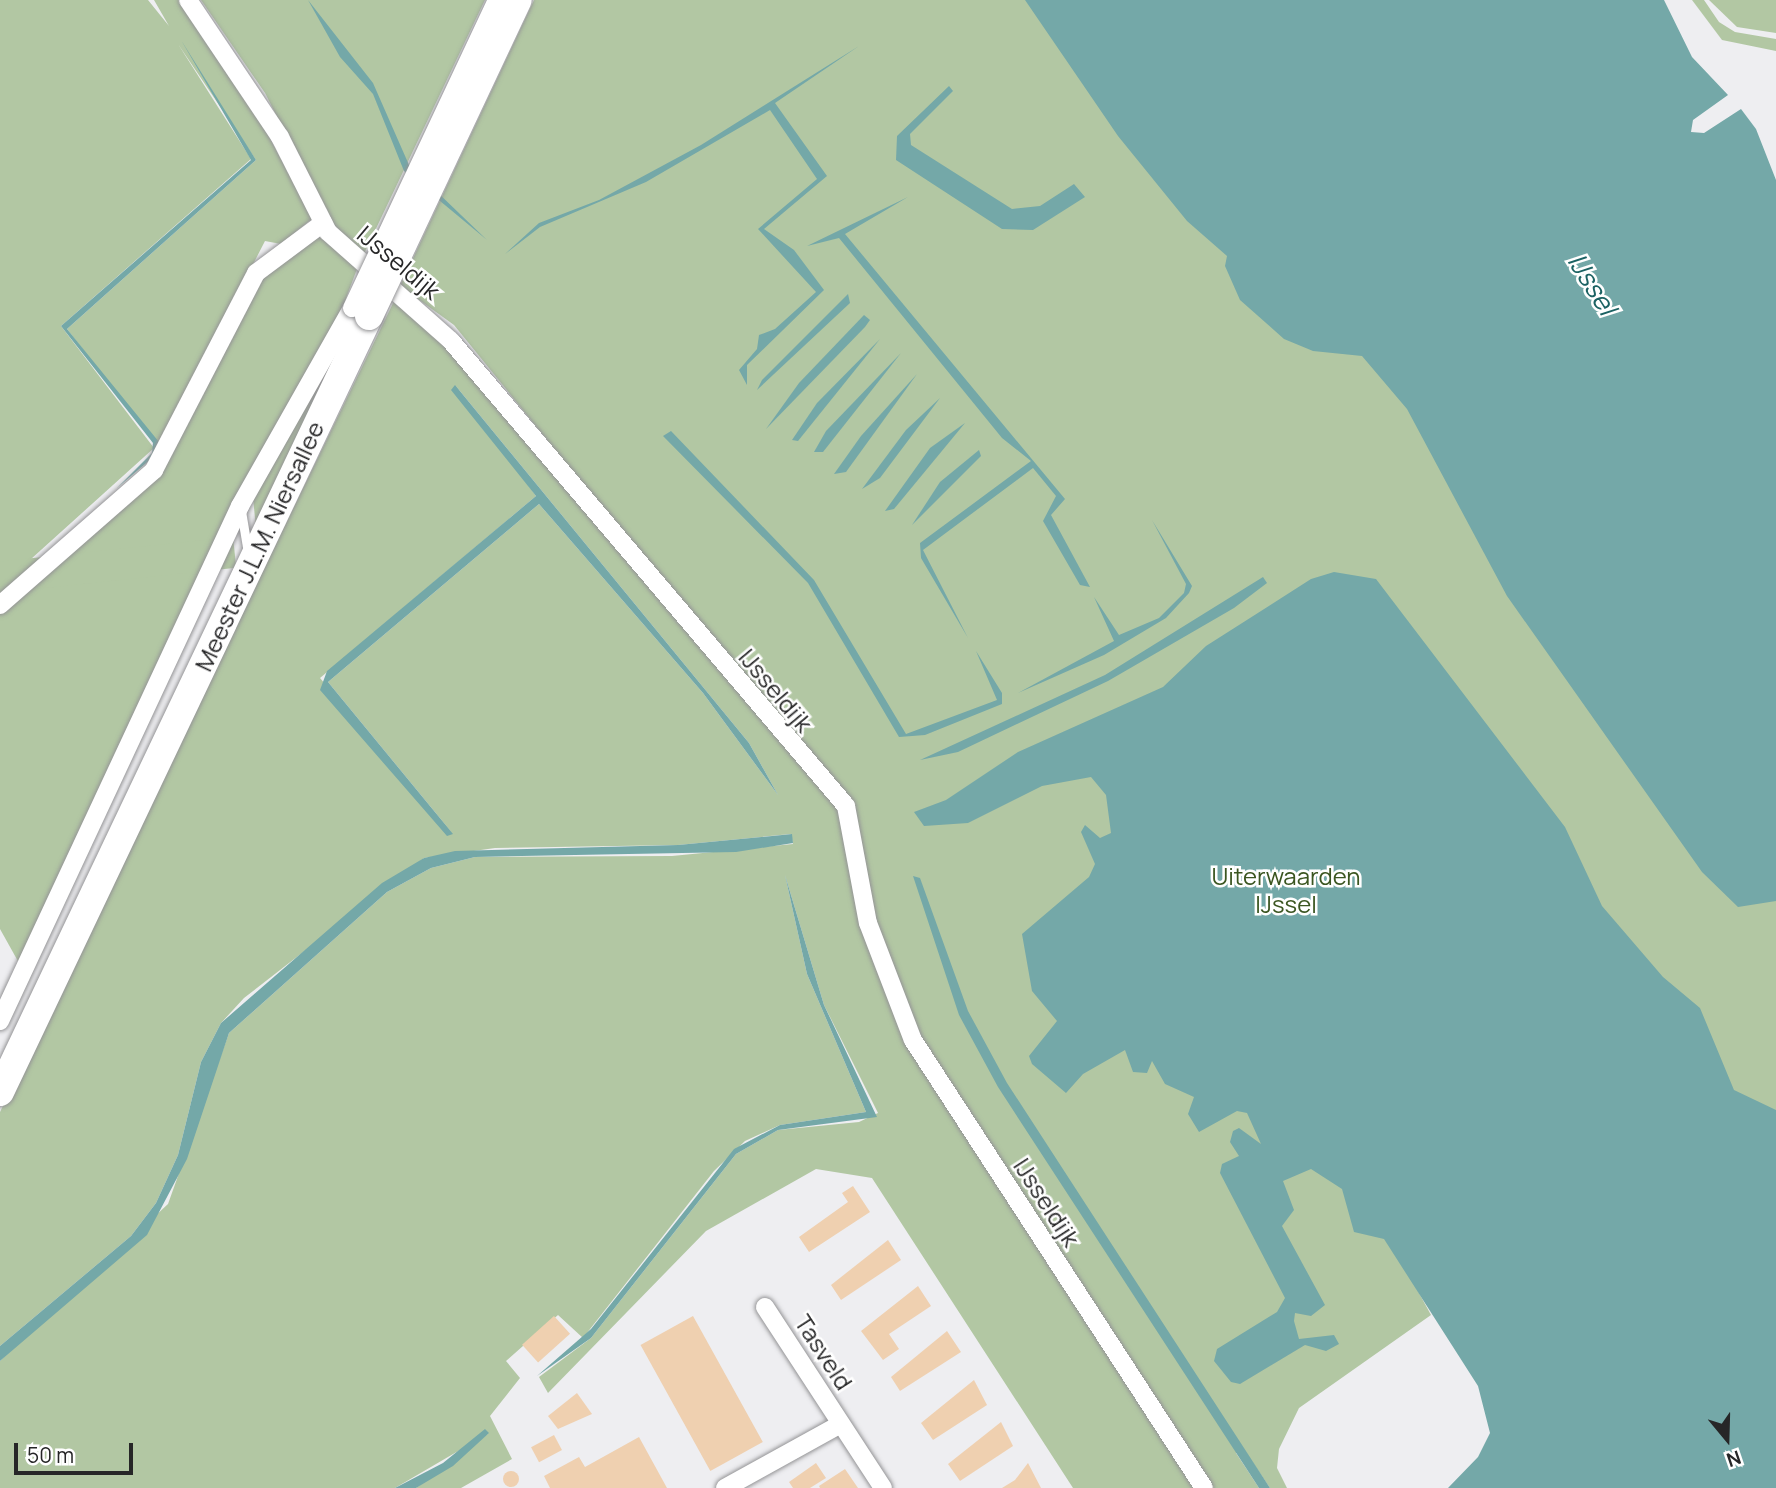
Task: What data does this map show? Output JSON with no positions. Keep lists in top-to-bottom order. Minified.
{"streets":{"main road":["Meester J.L.M. Niersallee"],"street":["IJsseldijk","Tasveld"]},"water":["IJssel"],"parks":["Uiterwaarden IJssel"],"scale_bar":"50 m","north":"bottom"}
